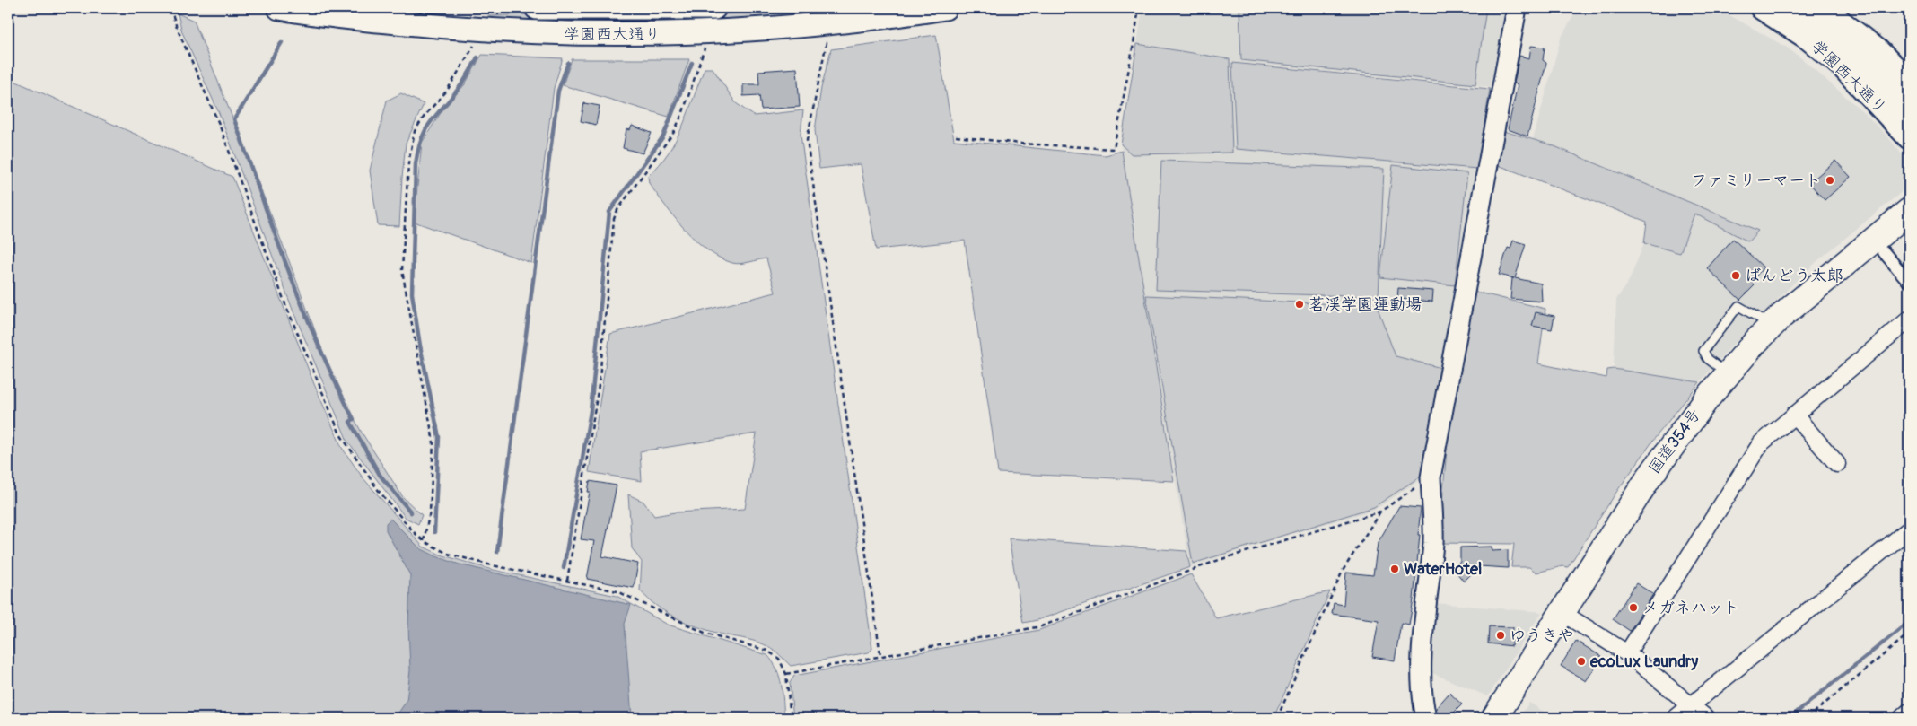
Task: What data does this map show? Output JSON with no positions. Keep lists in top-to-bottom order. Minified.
{"streets":{"highway":["国道354号"],"main road":["学園西大通り"]},"places":["ファミリーマート","ばんどう太郎","茗渓学園運動場","WaterHotel","メガネハット","ゆうきや","ecoLux Laundry"]}
